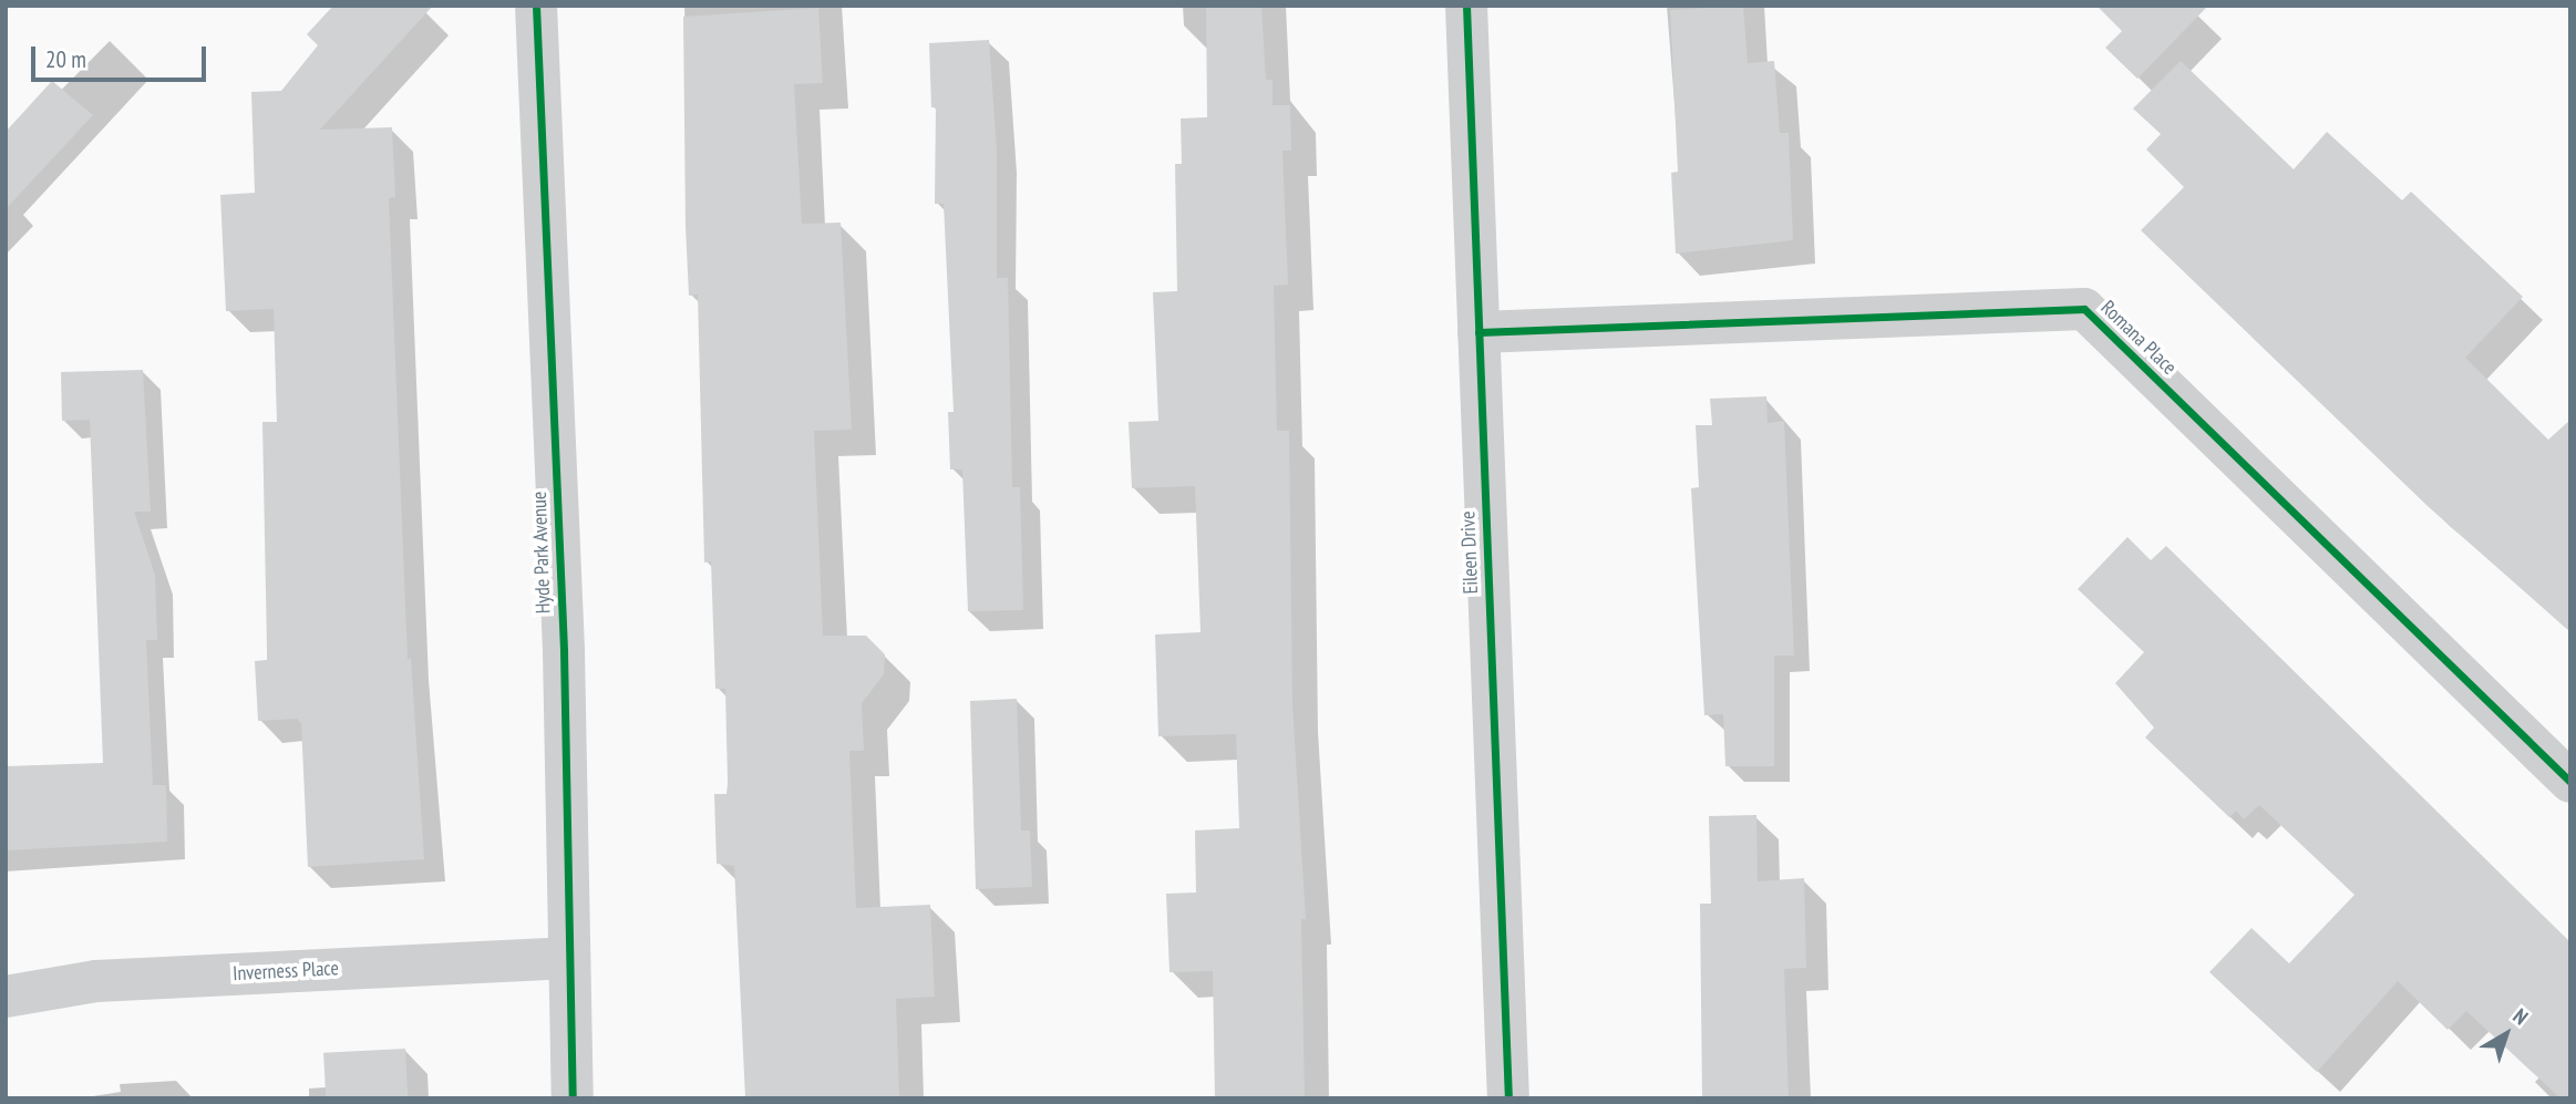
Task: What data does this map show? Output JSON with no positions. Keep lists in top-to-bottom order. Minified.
{"streets":{"street":["Romana Place","Hyde Park Avenue","Eileen Drive","Inverness Place"]},"crossings":[["Romana Place","Eileen Drive"],["Hyde Park Avenue","Inverness Place"]],"scale_bar":"20 m","north":"top right"}
